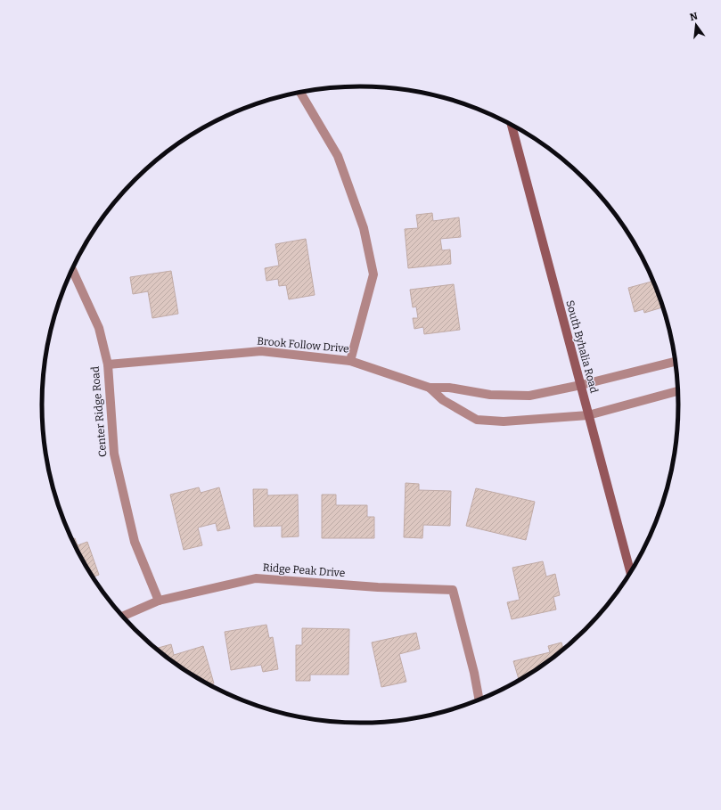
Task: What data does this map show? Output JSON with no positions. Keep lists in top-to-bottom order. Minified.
{"streets":{"main road":["South Byhalia Road"],"street":["Brook Follow Drive","Center Ridge Road","Ridge Peak Drive"]},"crossings":[["Brook Follow Drive","South Byhalia Road"],["Brook Follow Drive","Center Ridge Road"],["Center Ridge Road","Ridge Peak Drive"]],"north":"top"}
